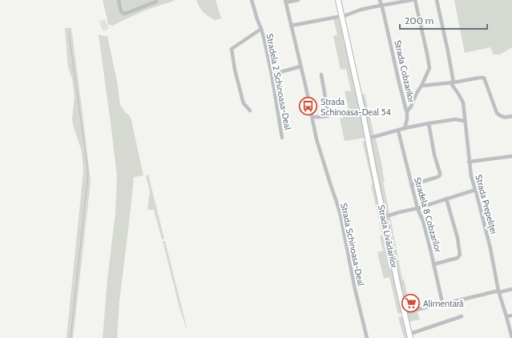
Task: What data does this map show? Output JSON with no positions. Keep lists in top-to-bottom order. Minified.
{"streets":{"street":["Strada Cobzarilor","Stradela 2 Schinoasa-Deal","Strada Prepeliței","Stradela 8 Cobzarilor","Strada Livădarilor","Strada Schinoasa-Deal"]},"places":{"bus stop":["Strada Schinoasa-Deal 54"],"supermarket":["Alimentară"]},"scale_bar":"200 m"}
